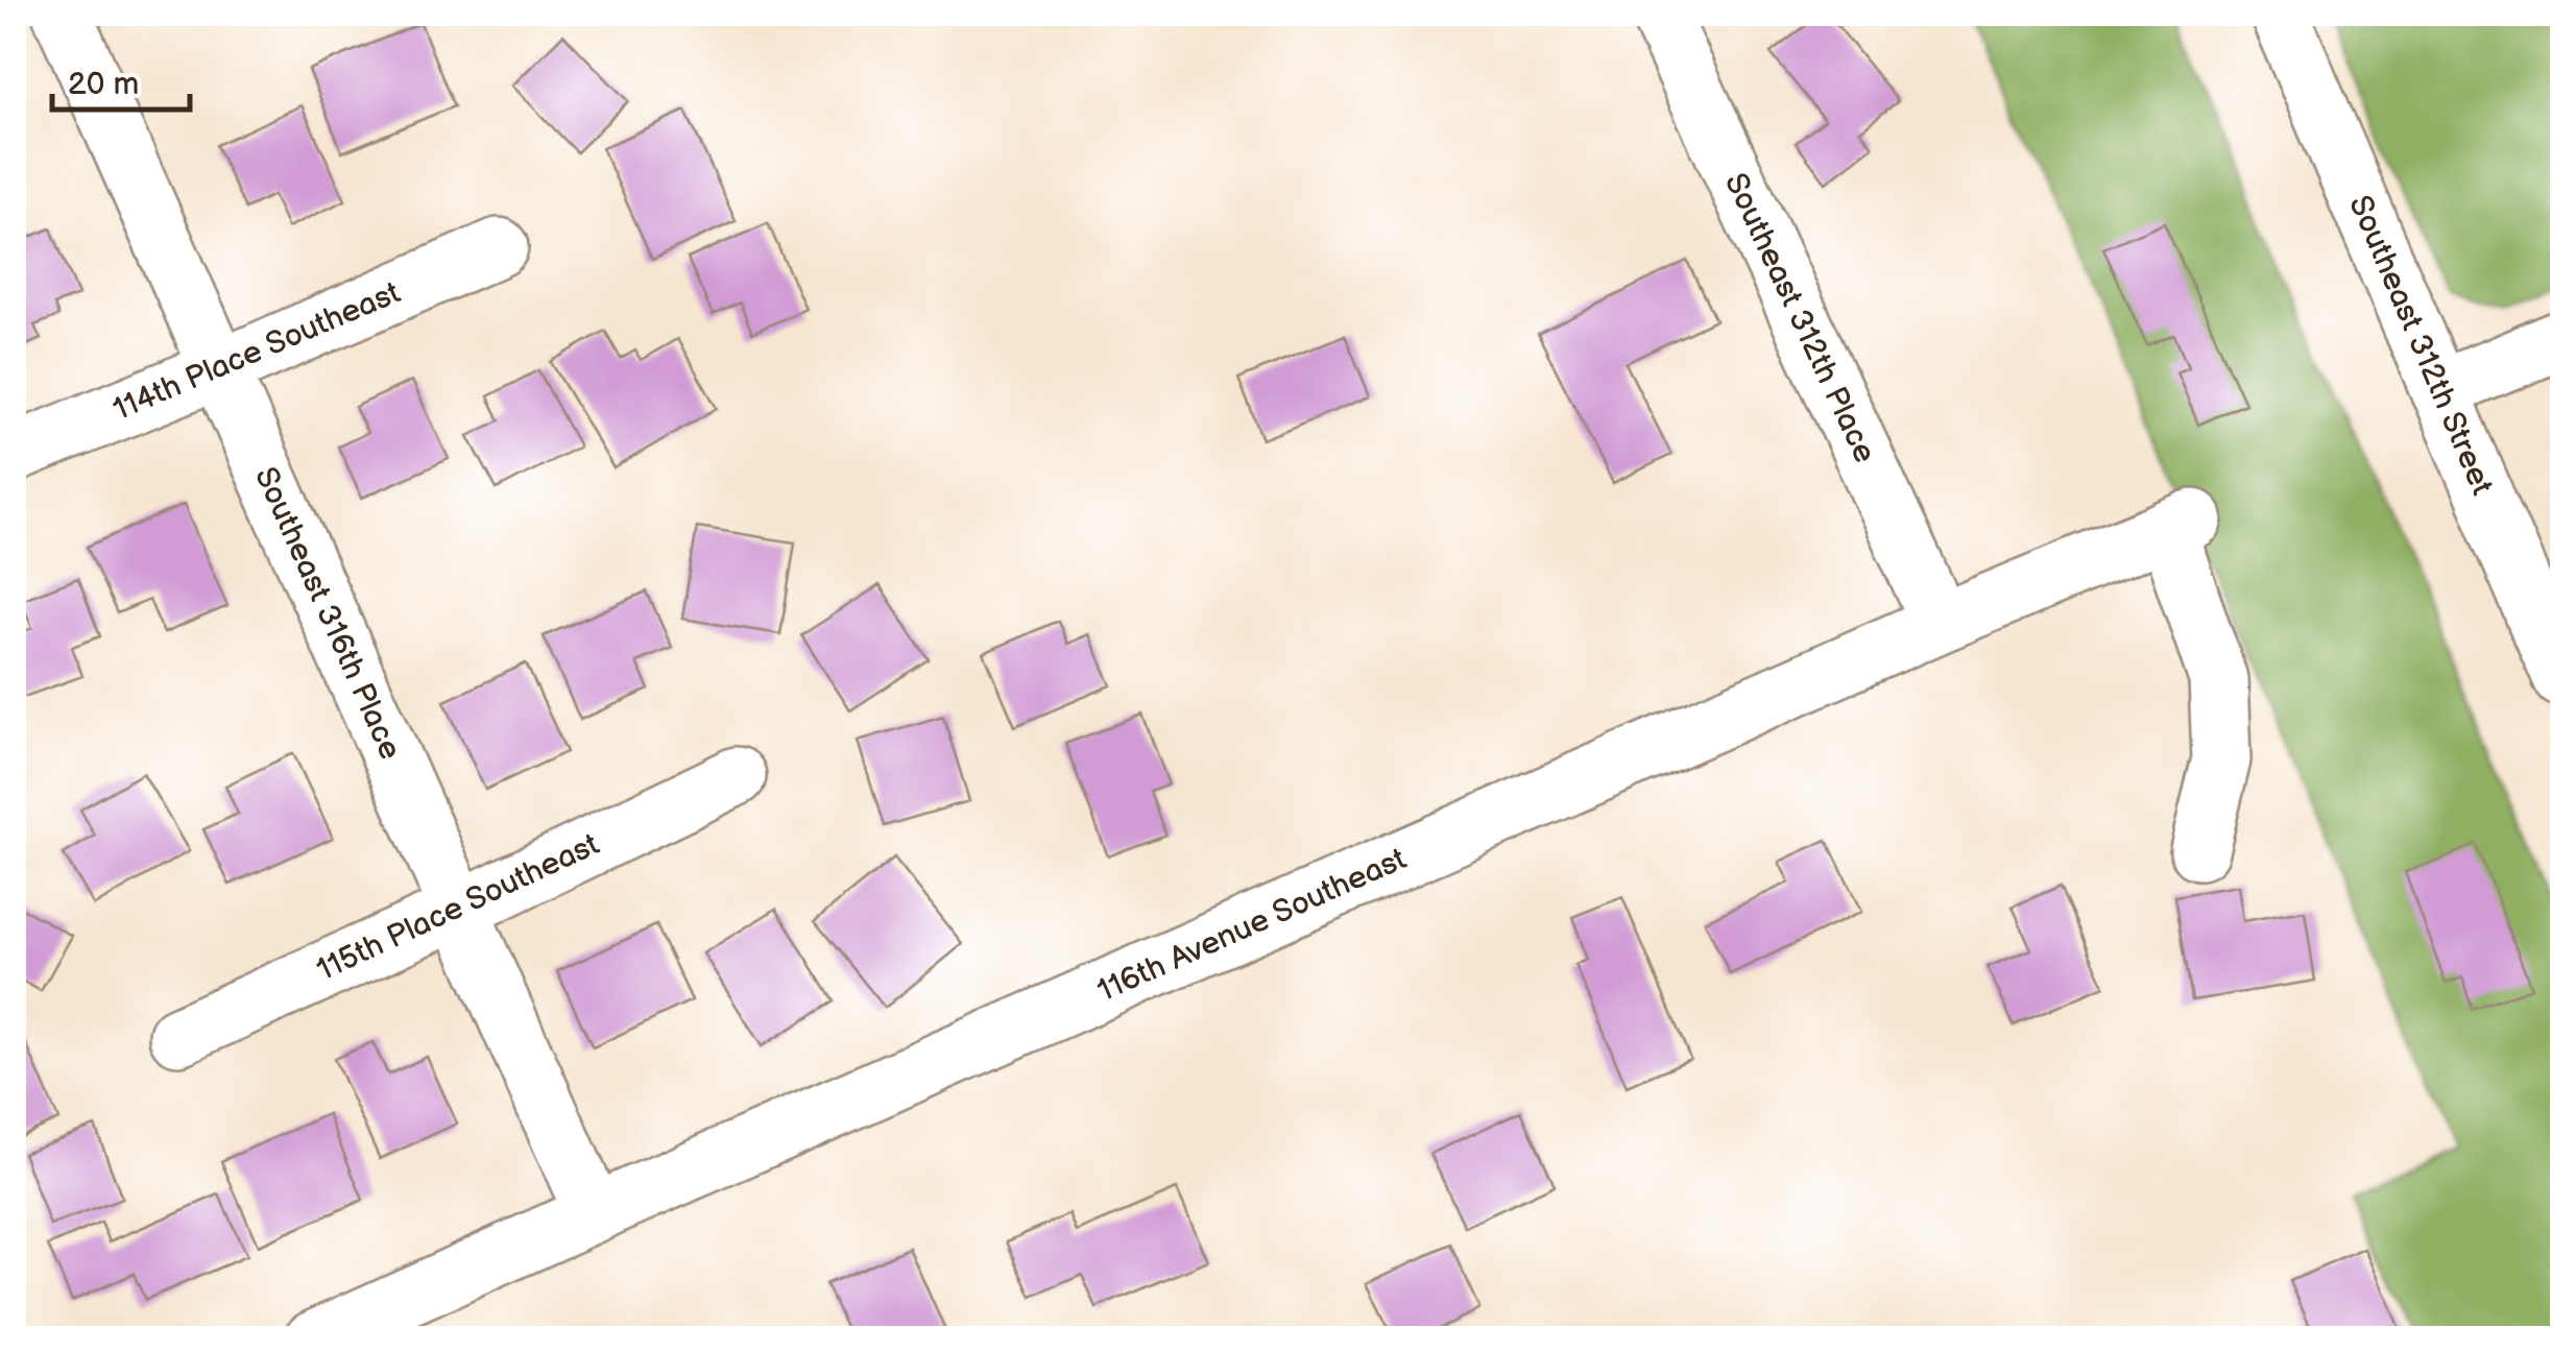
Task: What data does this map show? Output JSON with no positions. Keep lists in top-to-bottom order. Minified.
{"streets":{"street":["Southeast 312th Place","Southeast 312th Street","114th Place Southeast","Southeast 316th Place","115th Place Southeast","116th Avenue Southeast"]},"crossings":[["Southeast 312th Place","116th Avenue Southeast"],["114th Place Southeast","Southeast 316th Place"],["Southeast 316th Place","115th Place Southeast"],["Southeast 316th Place","116th Avenue Southeast"]],"scale_bar":"20 m"}
